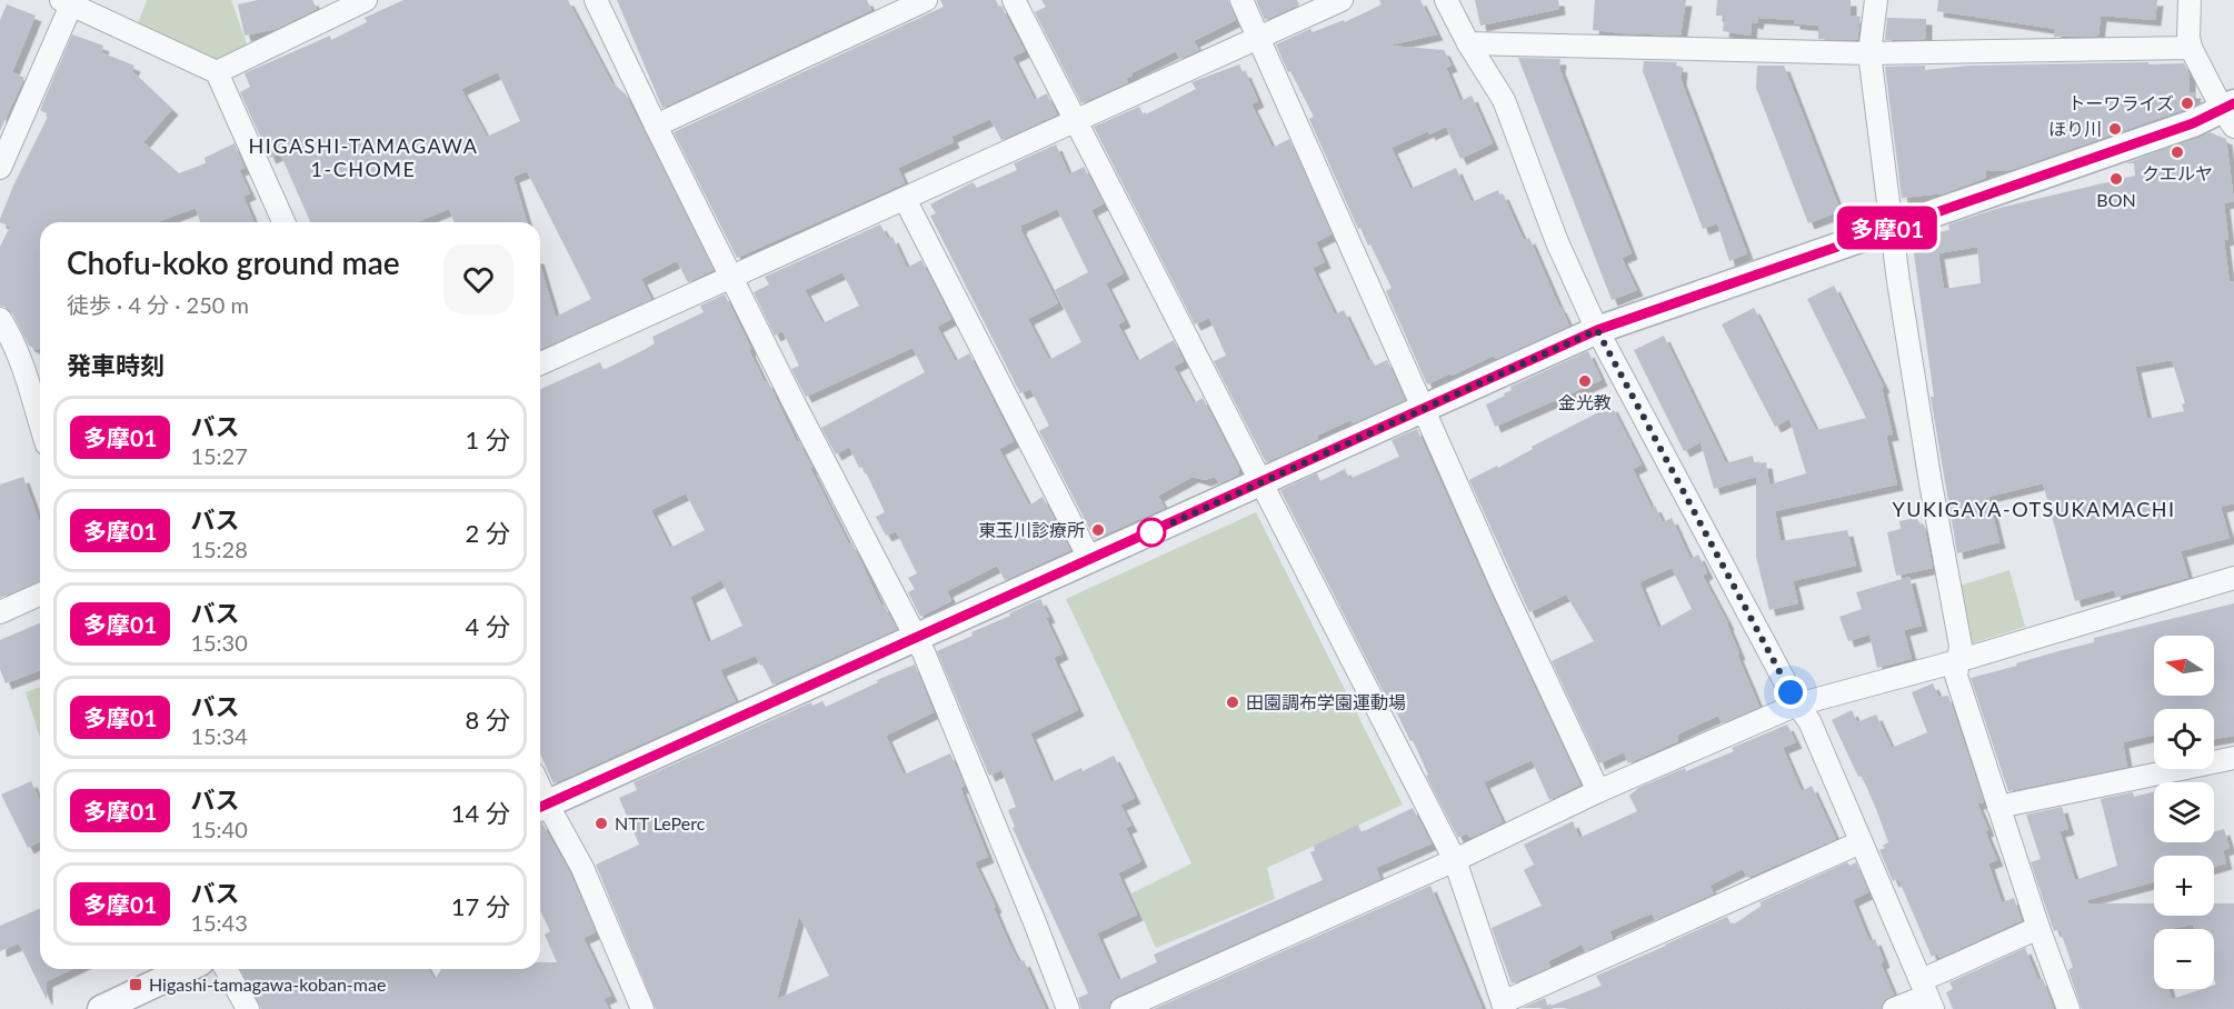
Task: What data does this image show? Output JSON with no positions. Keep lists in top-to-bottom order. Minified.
{"districts":["HIGASHI-TAMAGAWA 1-CHOME","YUKIGAYA-OTSUKAMACHI"],"places":{"other":["トーワライズ","ほり川","クエルヤ","BON","金光教","東玉川診療所","田園調布学園運動場","NTT LePerc"],"transit":["Higashi-tamagawa-koban-mae"]},"lines":["bus line 多摩01"],"north":"left","page":{"on_map":"多摩01","heading":[["Chofu-koko ground mae","徒歩 · 4 分 · 250 m"],"発車時刻"],"list":[{"mark":"多摩01","name":"バス","note":"15:27","value":"1 分"},{"mark":"多摩01","name":"バス","note":"15:28","value":"2 分"},{"mark":"多摩01","name":"バス","note":"15:30","value":"4 分"},{"mark":"多摩01","name":"バス","note":"15:34","value":"8 分"},{"mark":"多摩01","name":"バス","note":"15:40","value":"14 分"},{"mark":"多摩01","name":"バス","note":"15:43","value":"17 分"}],"map_buttons":["+","−"]}}
